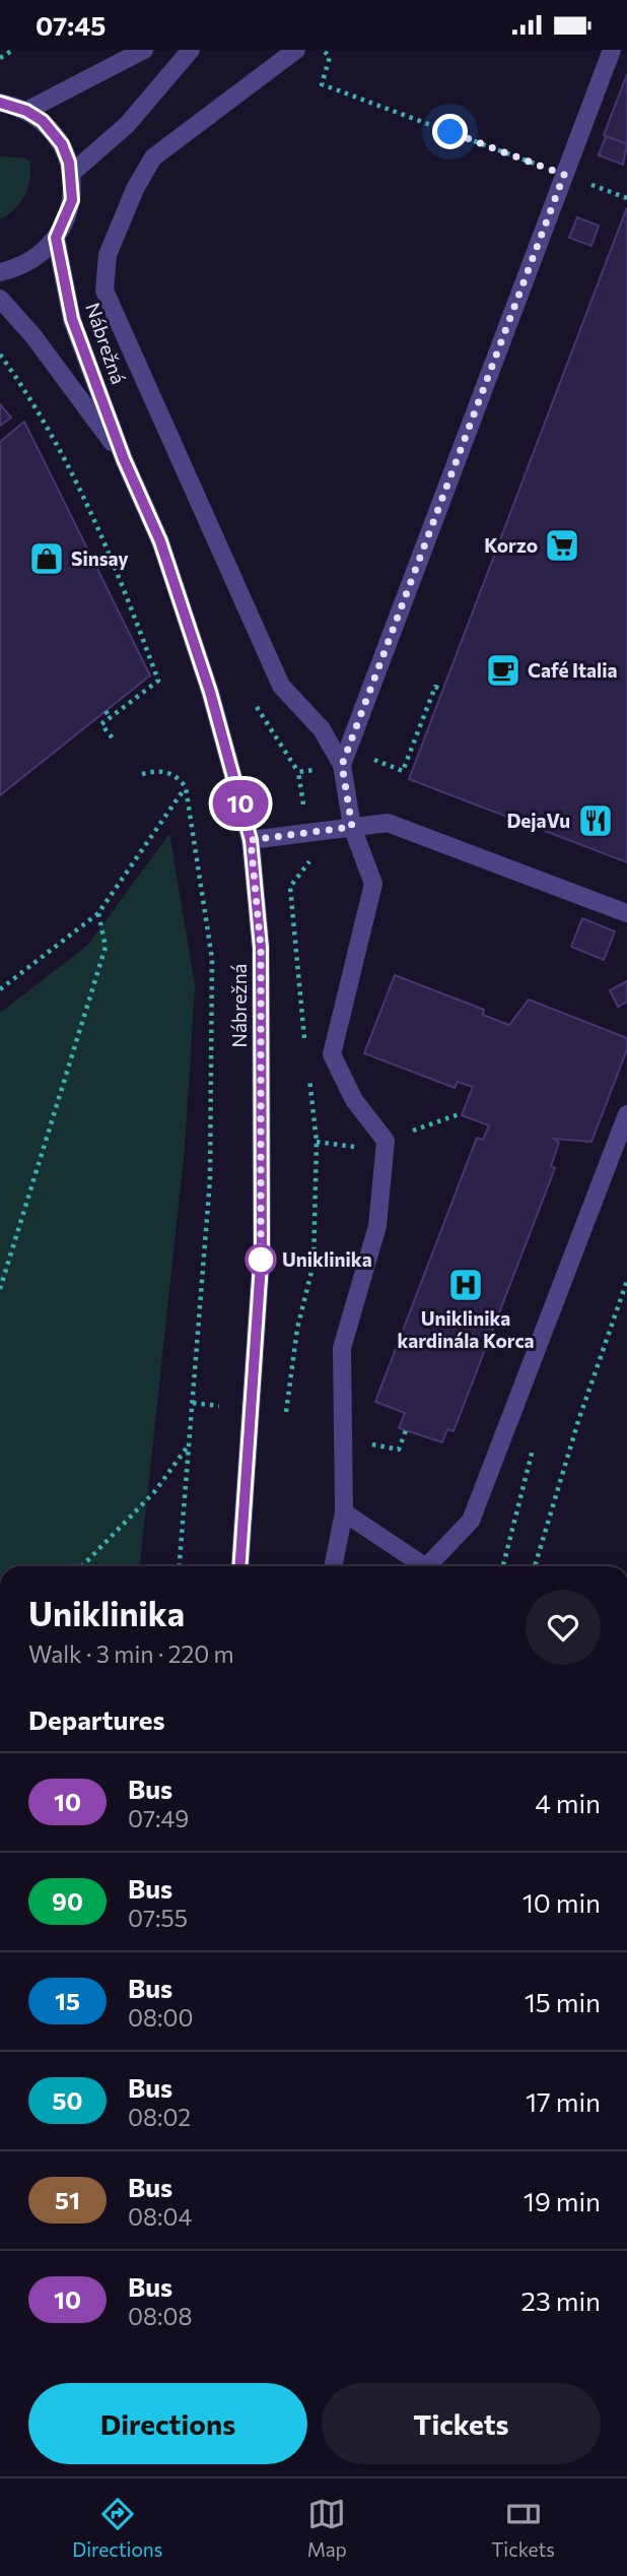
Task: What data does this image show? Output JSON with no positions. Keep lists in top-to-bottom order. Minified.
{"streets":{"street":["Nábrežná"]},"places":{"supermarket":["Korzo"],"shop":["Sinsay"],"cafe":["Café Italia"],"restaurant":["DejaVu"],"other":["Uniklinika"],"hospital":["Uniklinika kardinála Korca"]},"lines":["bus line 10"],"page":{"status":"07:45","on_map":"10","heading":[["Uniklinika","Walk · 3 min · 220 m"],"Departures"],"list":[{"mark":"10","name":"Bus","note":"07:49","value":"4 min"},{"mark":"90","name":"Bus","note":"07:55","value":"10 min"},{"mark":"15","name":"Bus","note":"08:00","value":"15 min"},{"mark":"50","name":"Bus","note":"08:02","value":"17 min"},{"mark":"51","name":"Bus","note":"08:04","value":"19 min"},{"mark":"10","name":"Bus","note":"08:08","value":"23 min"}],"buttons":["Directions","Tickets"],"tabs":["Directions","Map","Tickets"]}}
